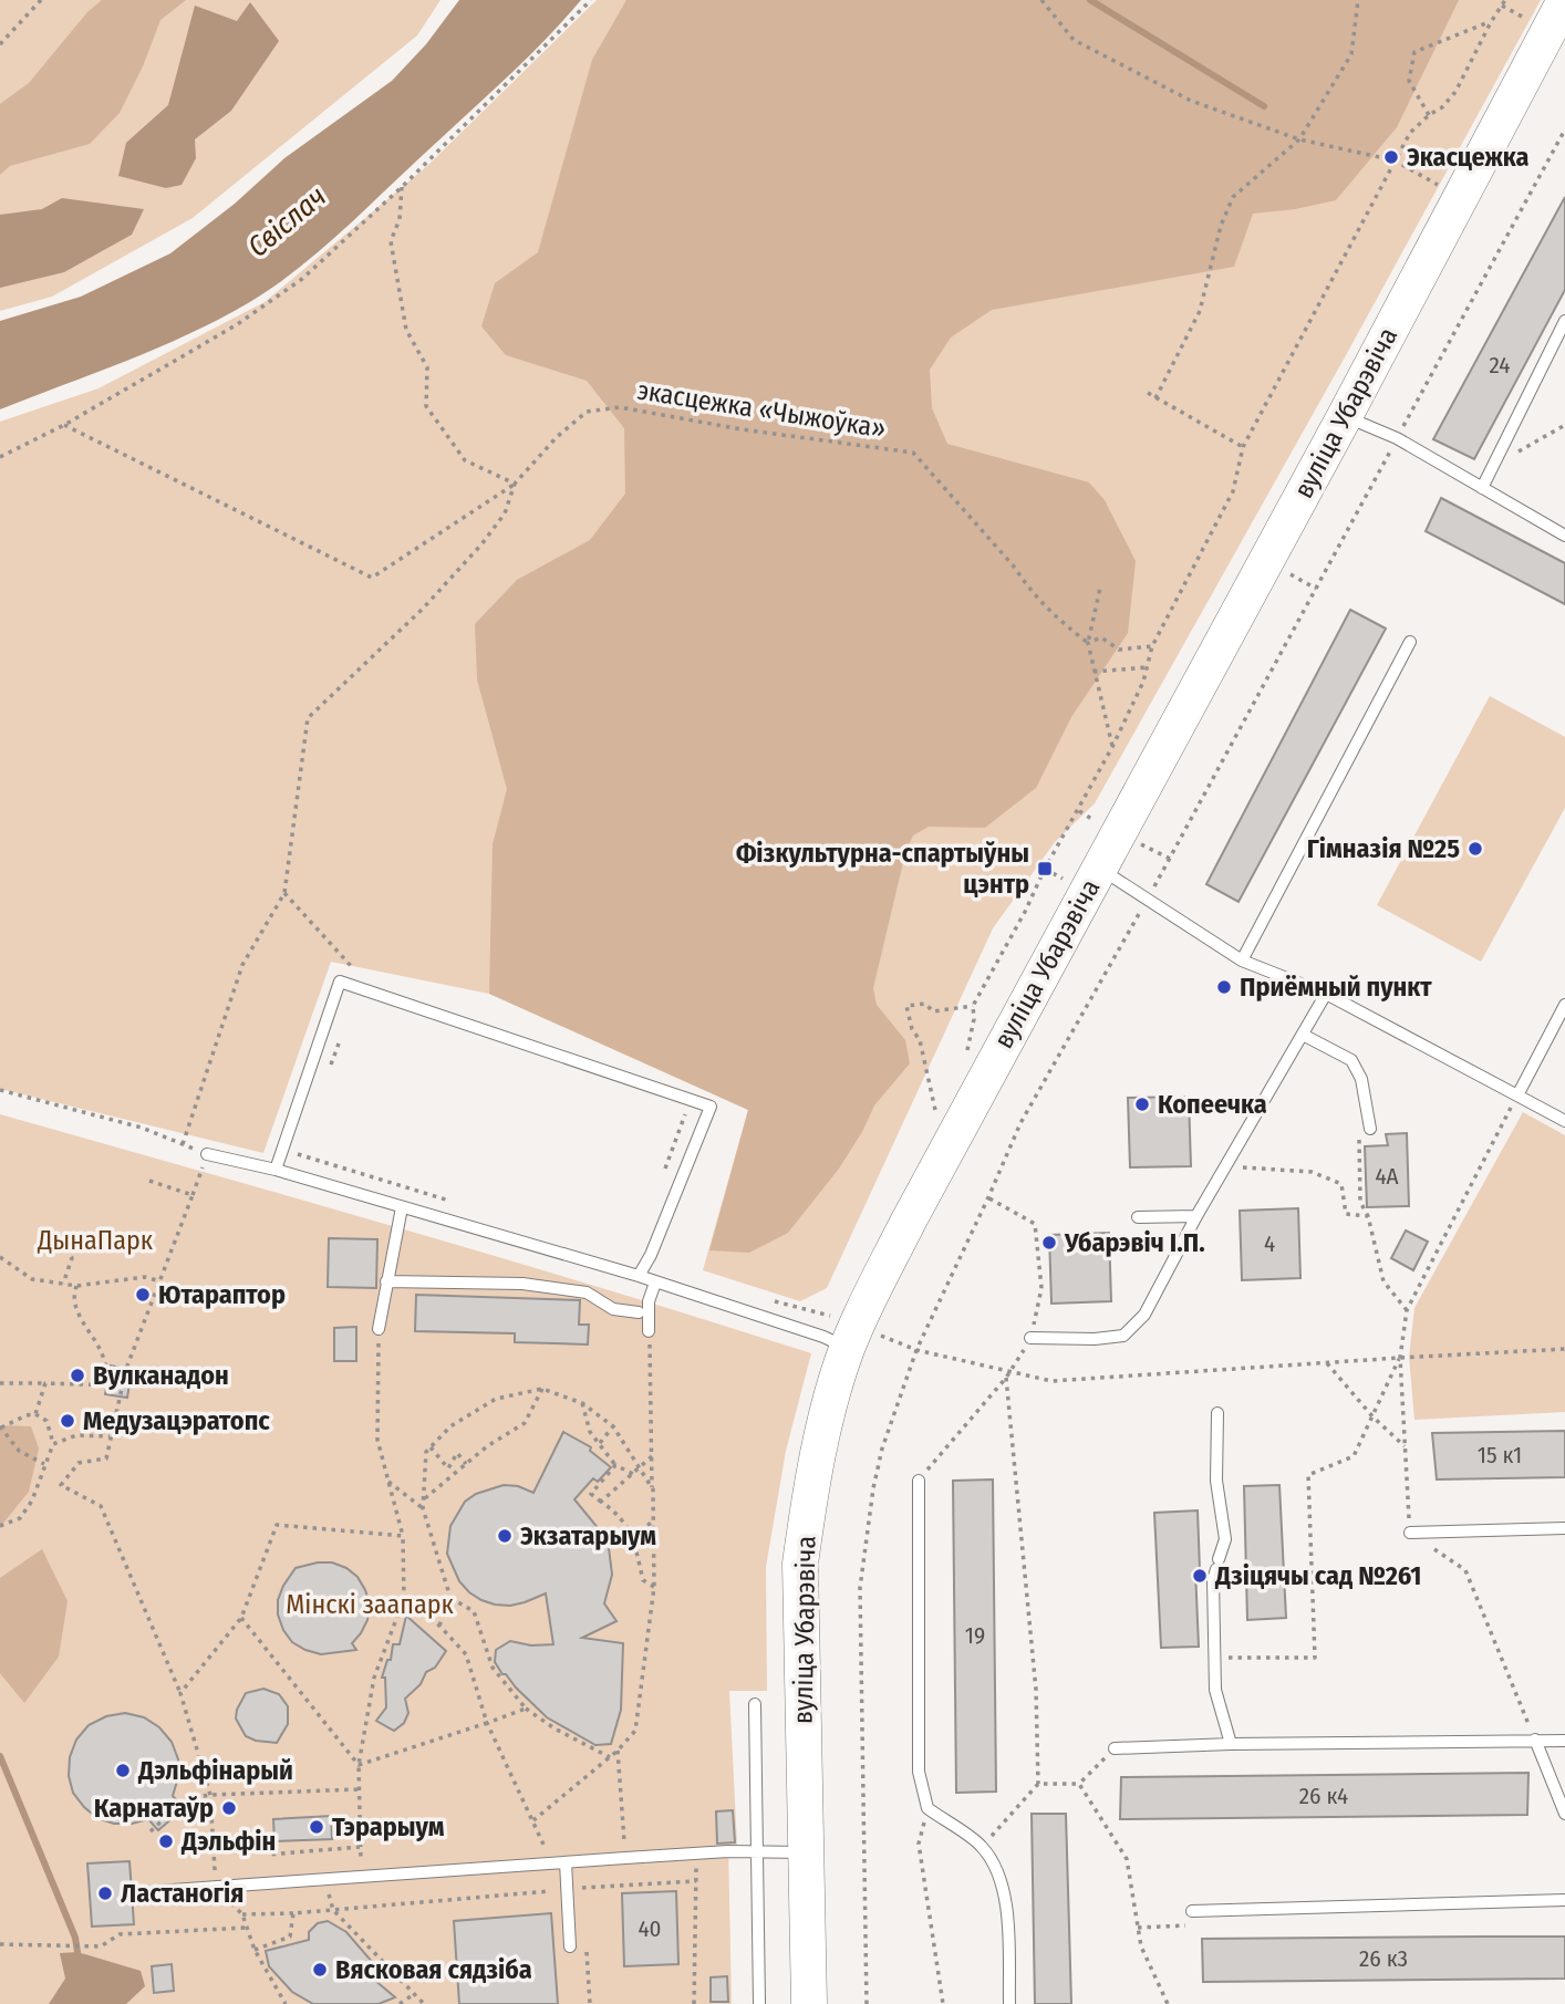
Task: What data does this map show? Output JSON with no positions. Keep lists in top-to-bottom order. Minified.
{"streets":{"main road":["вуліца Убарэвіча"],"path":["экасцежка «Чыжоўка»"]},"water":["Свіслач"],"parks":["ДынаПарк","Мінскі заапарк"],"places":{"other":["Экасцежка","Гімназія №25","Приёмный пункт","Копеечка","Убарэвіч І.П.","Ютараптор","Вулканадон","Медузацэратопс","Экзатарыум","Дзіцячы сад №261","Дэльфінарый","Карнатаўр","Тэрарыум","Дэльфін","Ластаногія","Вясковая сядзіба"],"transit":["Фізкультурна-спартыўны цэнтр"]},"house_numbers":["24","4А","4","15 к1","19","26 к4","40","26 к3"]}
